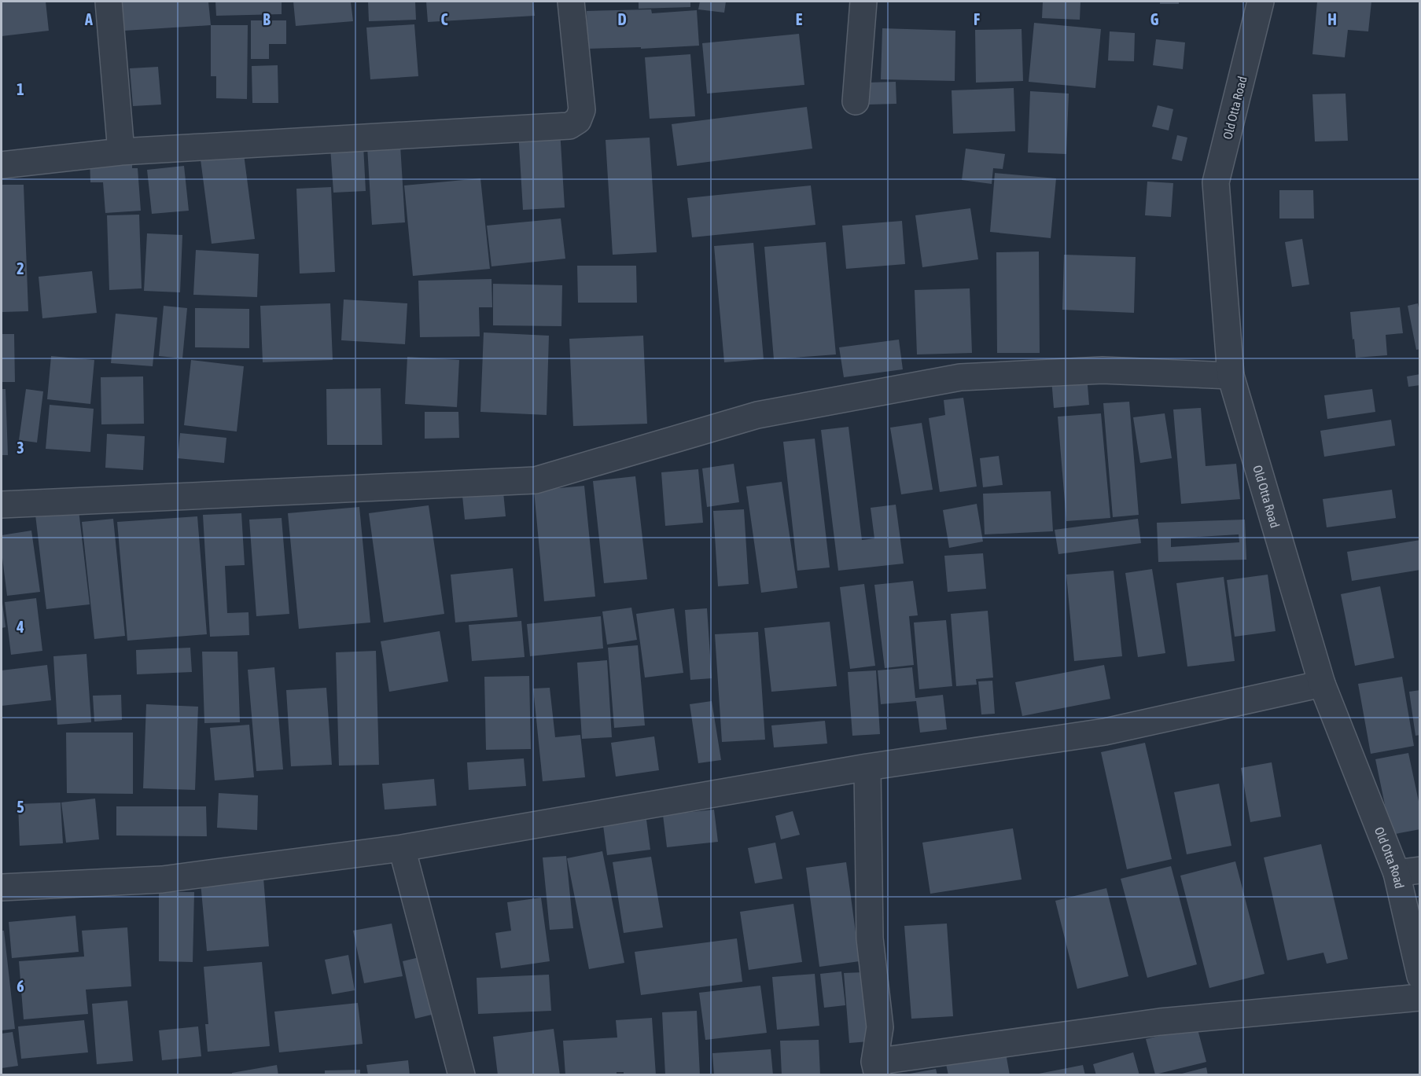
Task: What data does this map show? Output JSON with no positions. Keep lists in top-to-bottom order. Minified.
{"streets":{"street":["Old Otta Road"]},"grid":{"columns":["A","B","C","D","E","F","G","H"],"rows":["1","2","3","4","5","6"]}}
